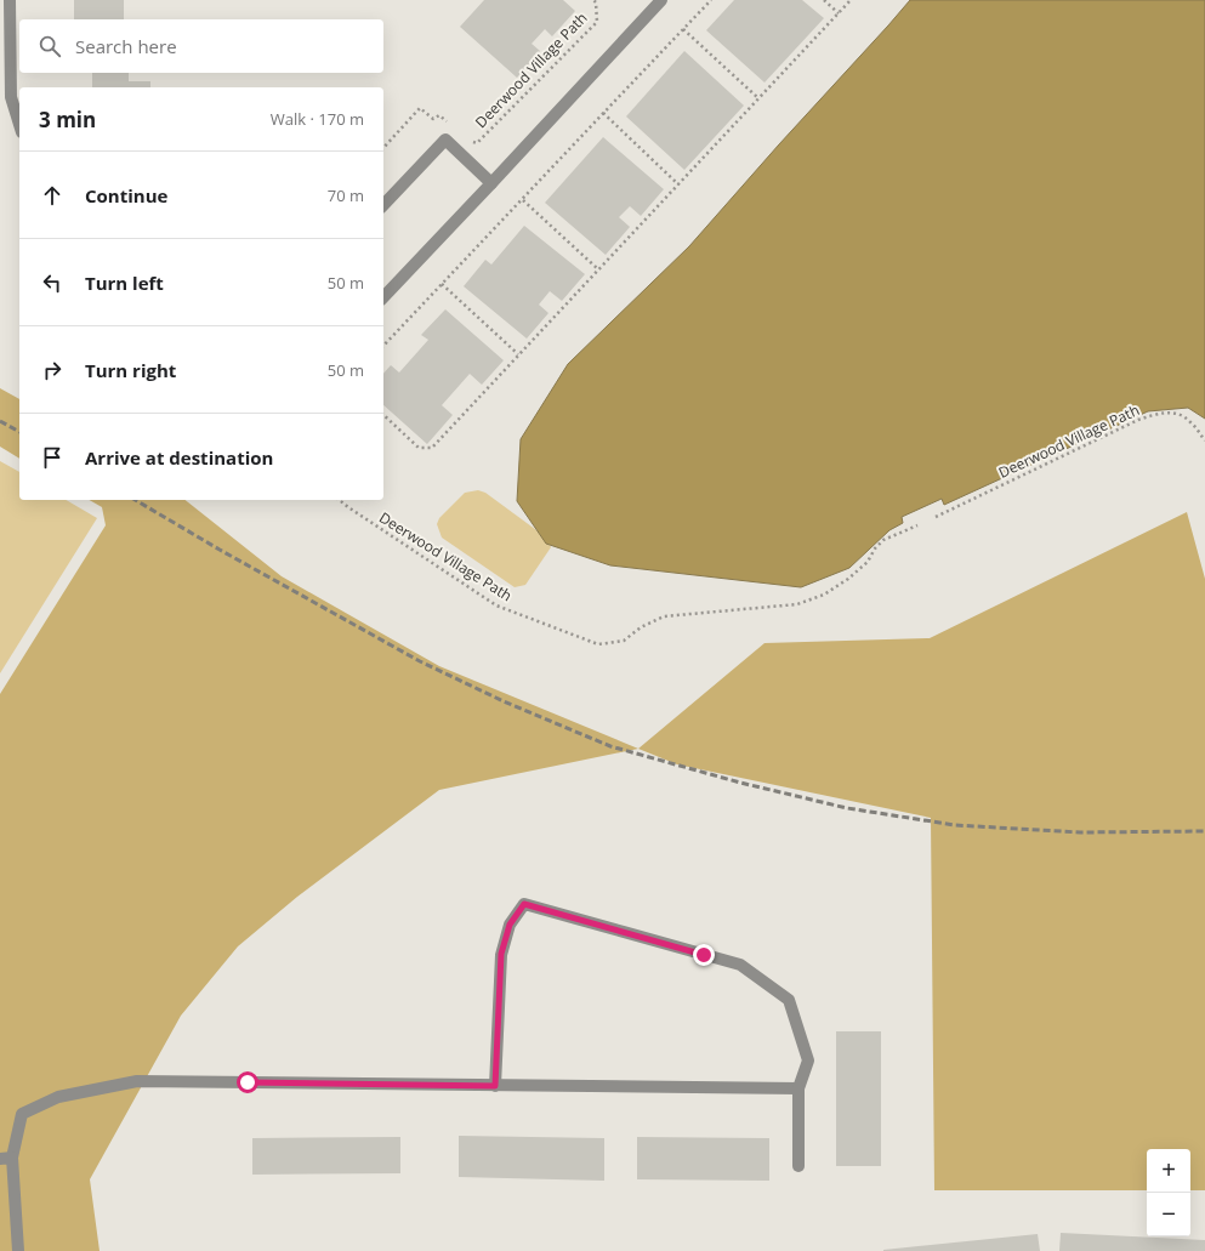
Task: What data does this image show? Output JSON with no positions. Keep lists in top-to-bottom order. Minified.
{"streets":{"path":["Deerwood Village Path"]},"page":{"search":"Search here","heading":["3 min","Walk · 170 m"],"list":[["Continue","70 m"],["Turn left","50 m"],["Turn right","50 m"],"Arrive at destination"],"map_buttons":["+","−"]}}
